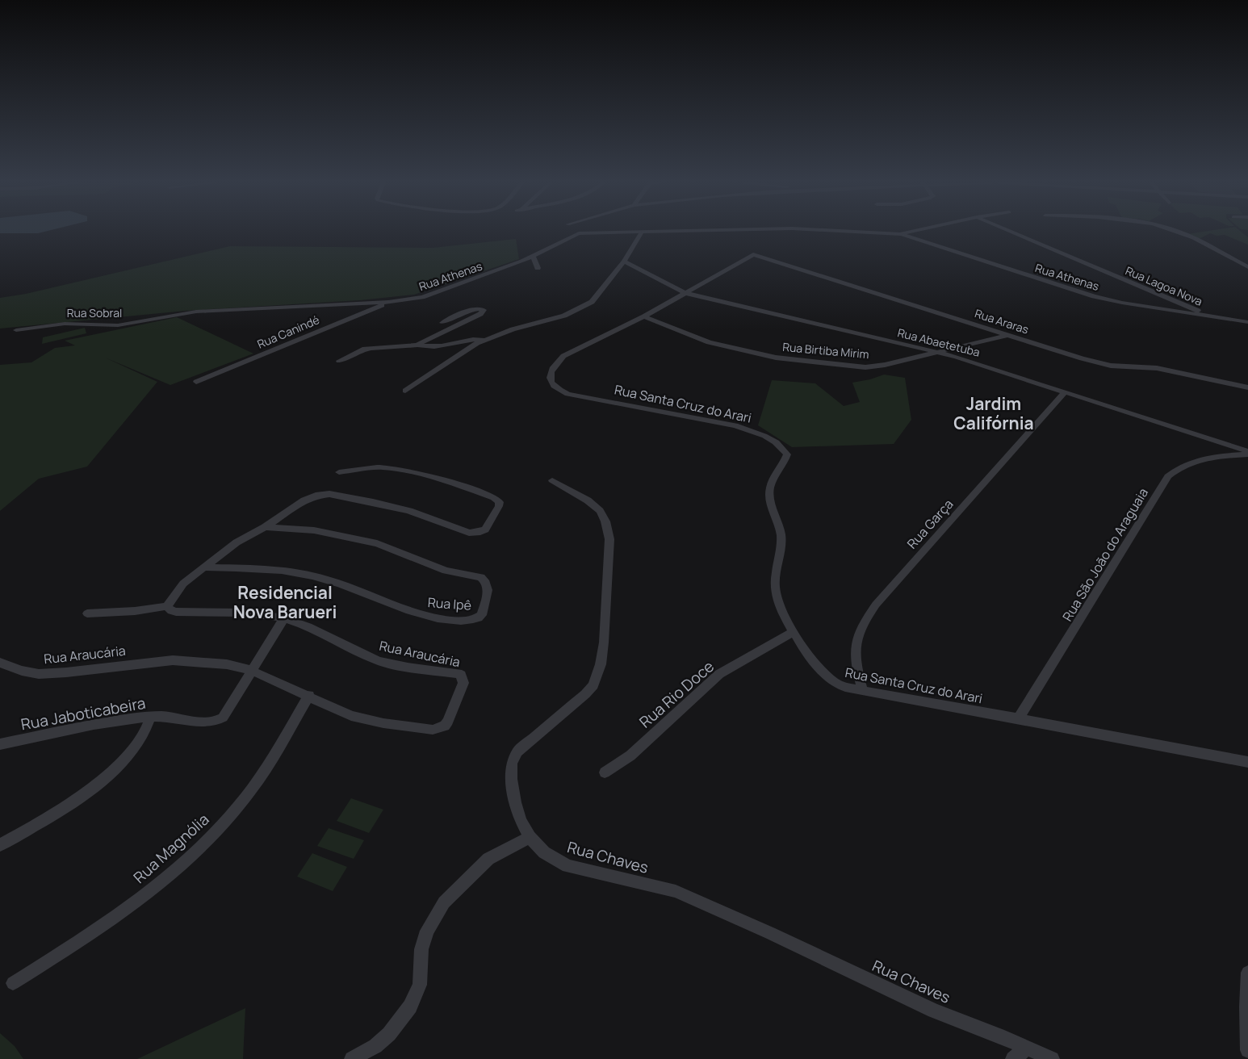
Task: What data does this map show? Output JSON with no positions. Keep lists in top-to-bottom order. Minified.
{"streets":{"street":["Rua Athenas","Rua Lagoa Nova","Rua Sobral","Rua Araras","Rua Canindé","Rua Abaetetuba","Rua Birtiba Mirim","Rua Santa Cruz do Arari","Rua Garça","Rua São João do Araguaia","Rua Ipê","Rua Araucária","Rua Rio Doce","Rua Jaboticabeira","Rua Magnólia","Rua Chaves"]},"crossings":[["Rua Athenas","Rua Lagoa Nova"],["Rua Athenas","Rua Sobral"],["Rua Athenas","Rua Canindé"],["Rua Araras","Rua Birtiba Mirim"],["Rua Araras","Rua Santa Cruz do Arari"],["Rua Abaetetuba","Rua Birtiba Mirim"],["Rua Abaetetuba","Rua Santa Cruz do Arari"],["Rua Abaetetuba","Rua Garça"],["Rua Birtiba Mirim","Rua Santa Cruz do Arari"],["Rua Santa Cruz do Arari","Rua Garça"],["Rua Santa Cruz do Arari","Rua São João do Araguaia"],["Rua Santa Cruz do Arari","Rua Rio Doce"],["Rua Araucária","Rua Jaboticabeira"],["Rua Araucária","Rua Magnólia"]],"districts":["Jardim Califórnia","Residencial Nova Barueri"]}
